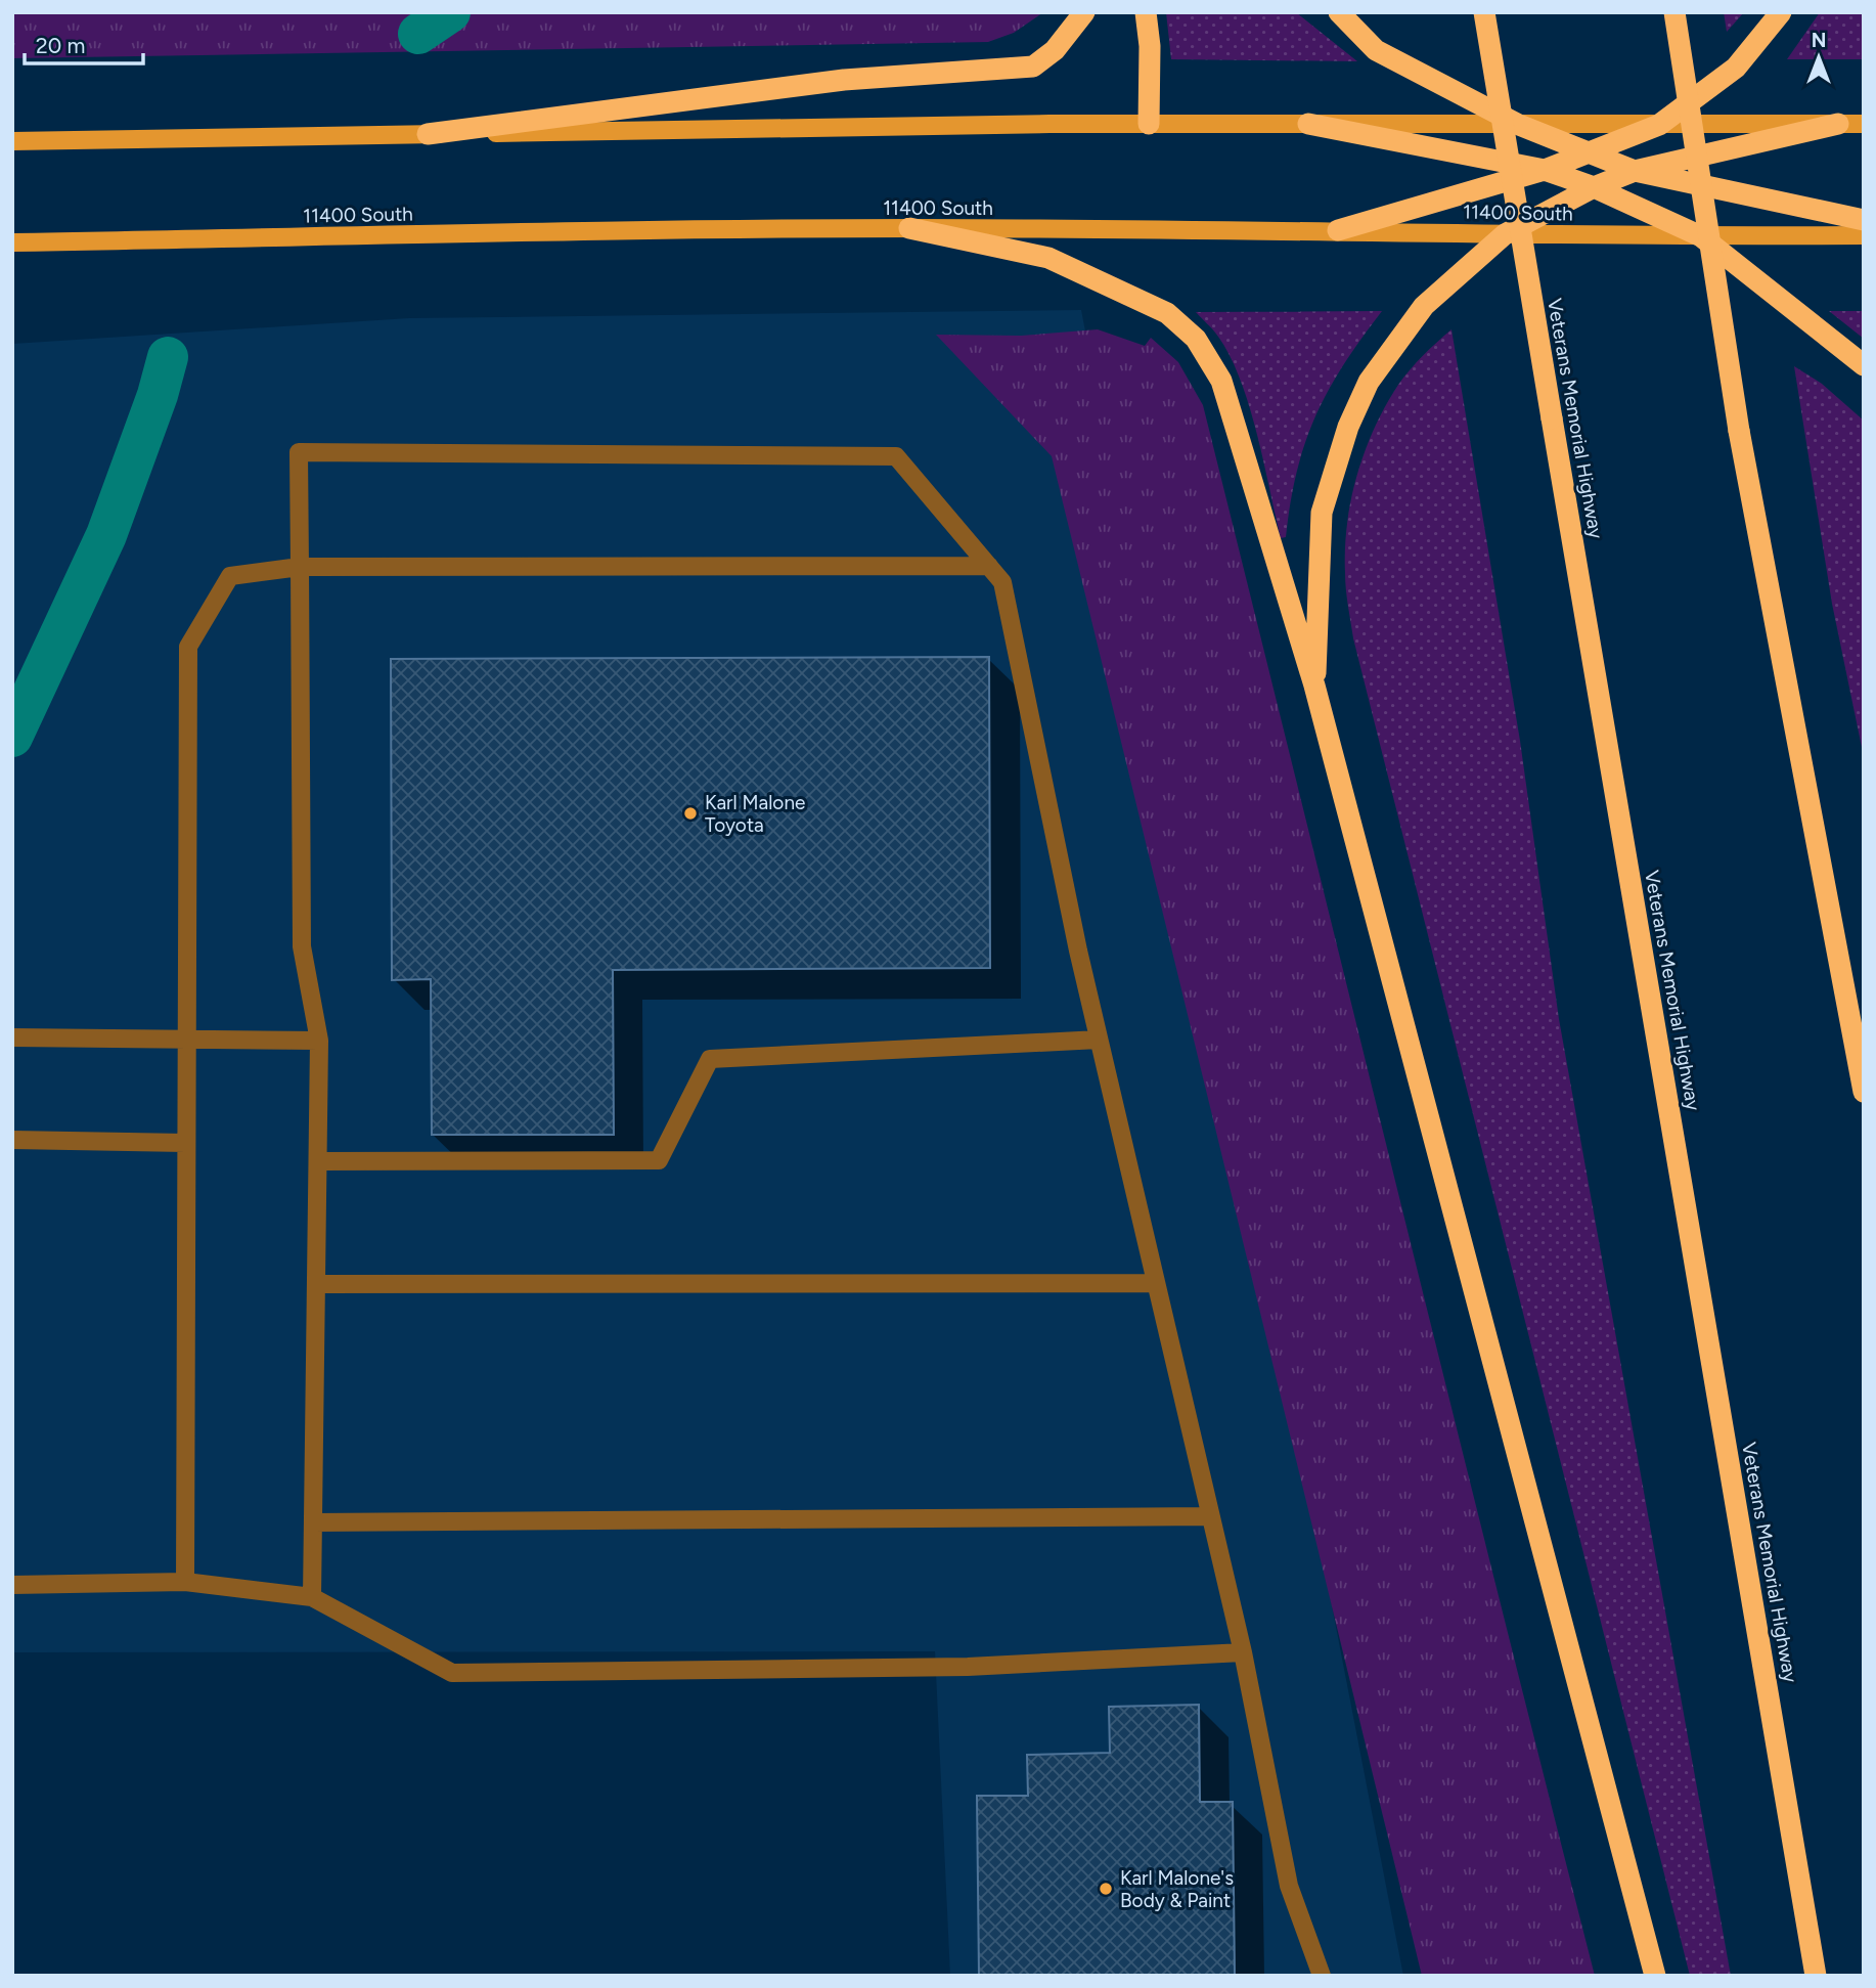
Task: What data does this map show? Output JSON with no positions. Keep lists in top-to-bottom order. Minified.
{"streets":{"highway":["Veterans Memorial Highway"],"main road":["11400 South"]},"places":["Karl Malone Toyota","Karl Malone's Body & Paint"],"scale_bar":"20 m","north":"top"}
